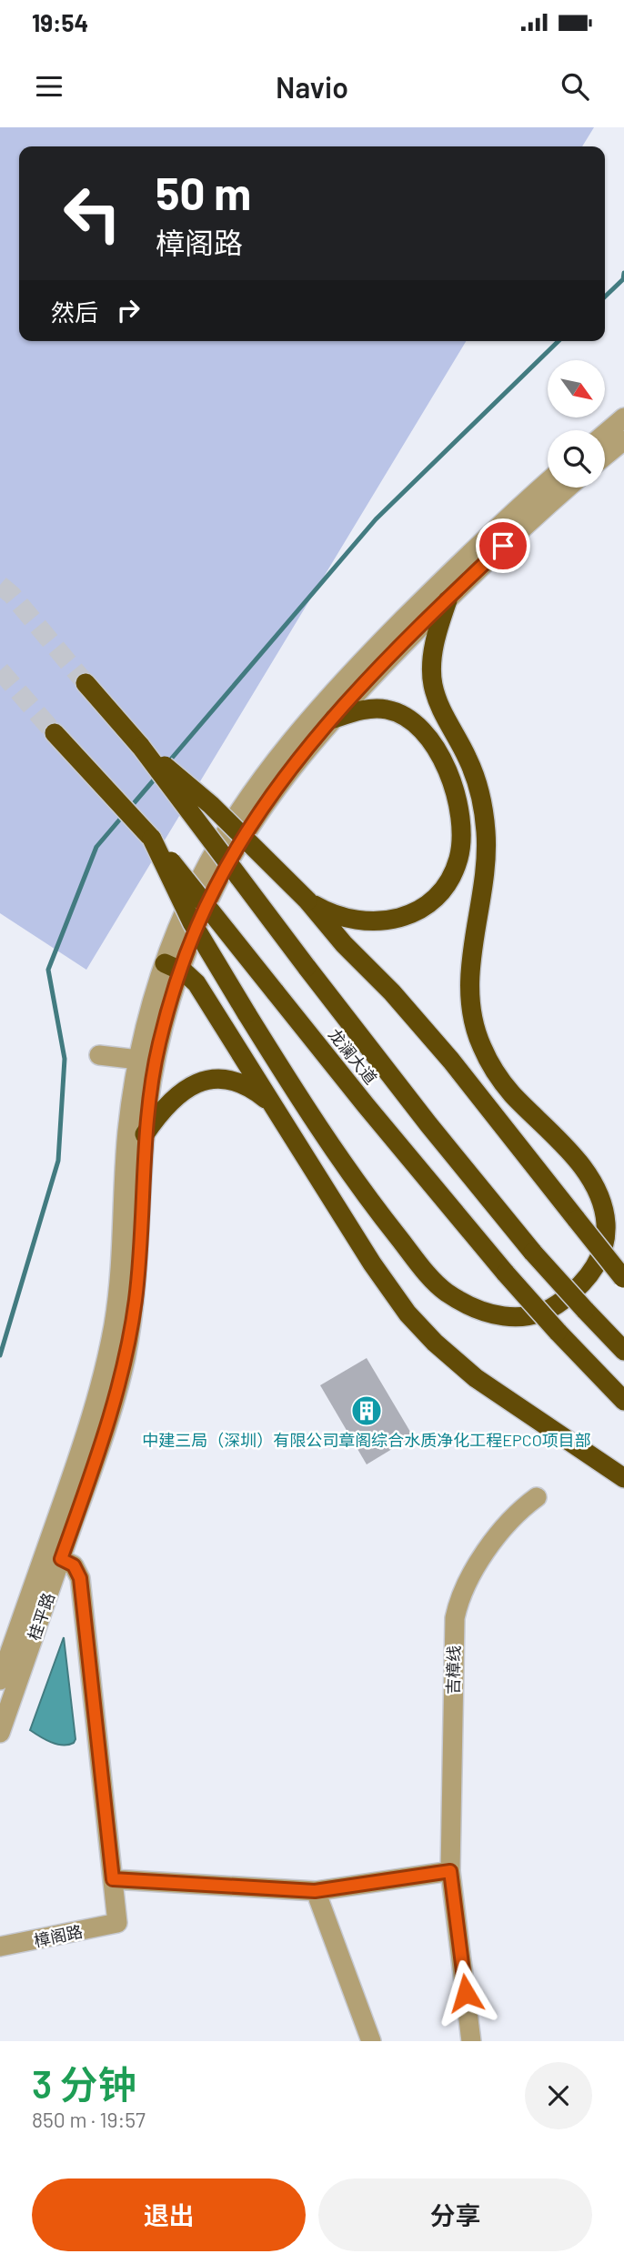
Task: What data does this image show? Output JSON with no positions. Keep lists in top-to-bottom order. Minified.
{"streets":{"highway":["龙澜大道"],"street":["桂平路","吉樟线","樟阁路"]},"places":{"building":["中建三局（深圳）有限公司章阁综合水质净化工程EPCO项目部"]},"north":"bottom right","page":{"status":"19:54","header":"Navio","turn":["50 m","樟阁路"],"then":"然后","heading":["3 分钟","850 m · 19:57"],"buttons":["退出","分享"]}}
